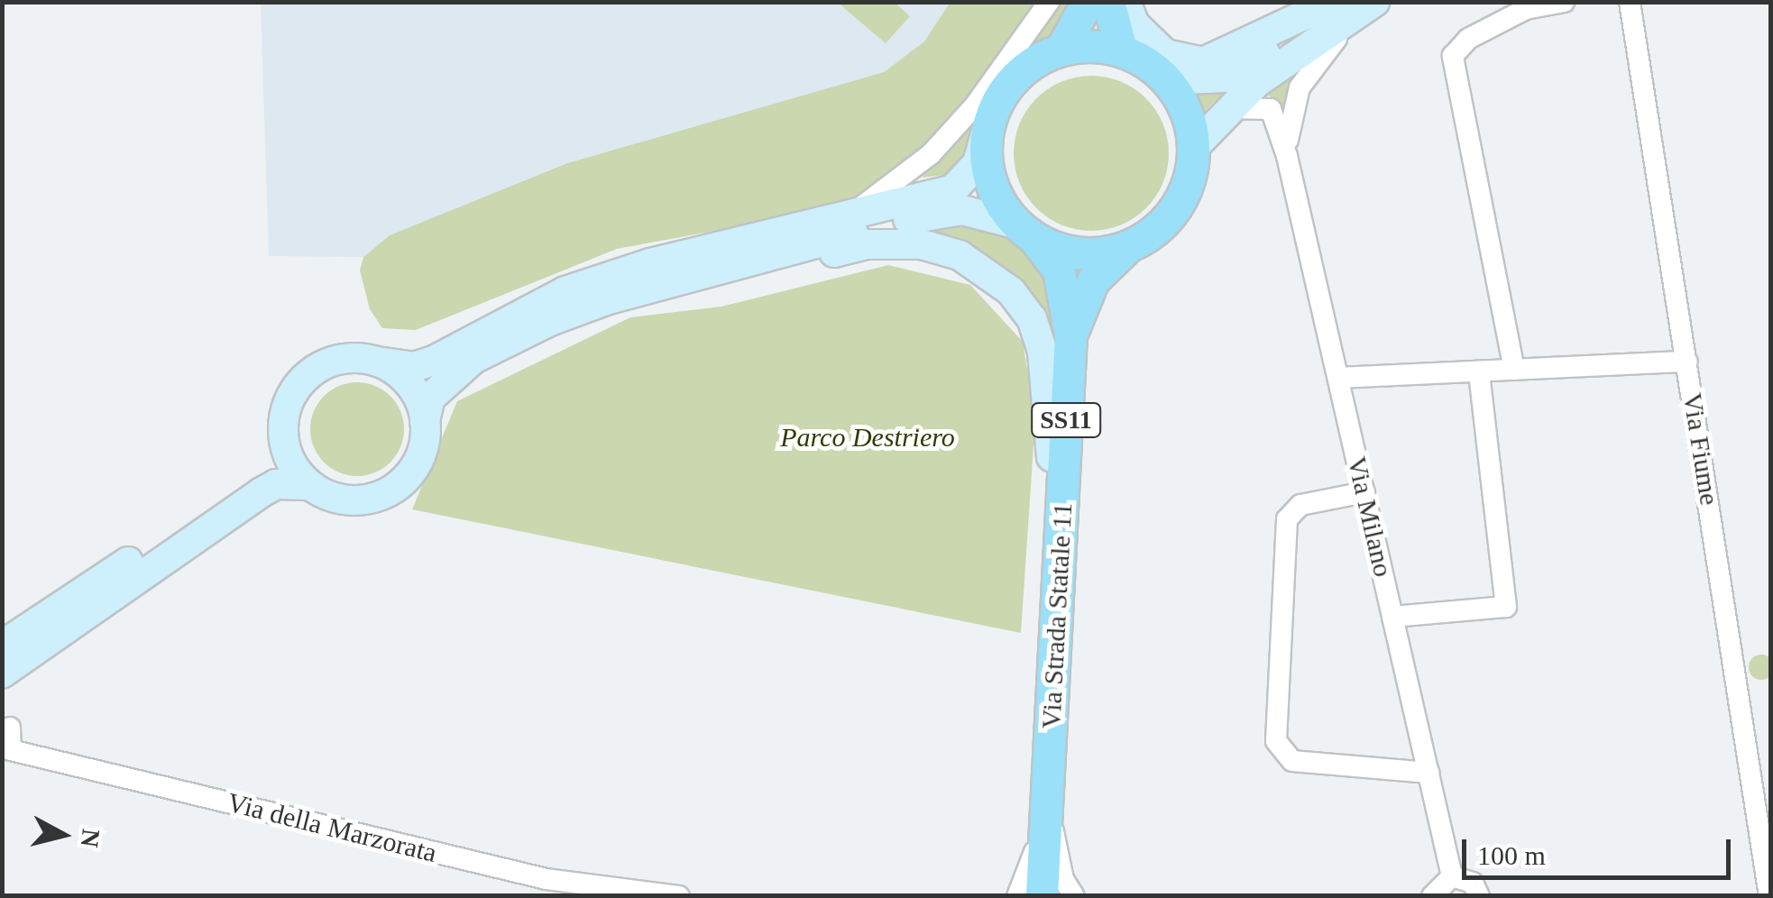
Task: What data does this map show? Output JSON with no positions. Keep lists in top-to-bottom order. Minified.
{"streets":{"main road":["SS11","Via Strada Statale 11"],"street":["Via Fiume","Via Milano","Via della Marzorata"]},"parks":["Parco Destriero"],"scale_bar":"100 m","north":"right"}
